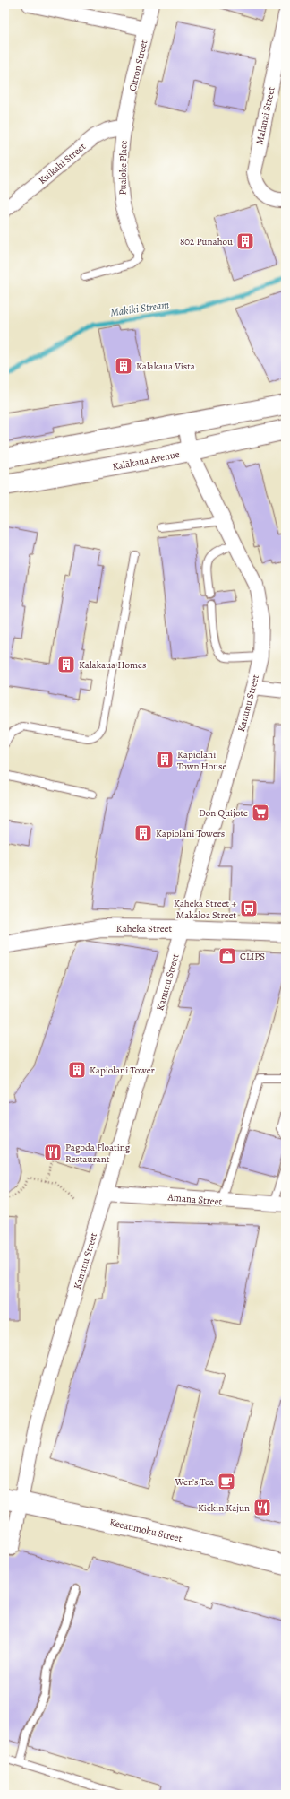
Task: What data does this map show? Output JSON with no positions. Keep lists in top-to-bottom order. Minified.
{"streets":{"main road":["Kalākaua Avenue","Keeaumoku Street"],"street":["Citron Street","Malanai Street","Kuikahi Street","Pualoke Place","Kanunu Street","Kaheka Street","Amana Street"]},"crossings":[["Citron Street","Kuikahi Street"],["Citron Street","Pualoke Place"],["Kuikahi Street","Pualoke Place"],["Kalākaua Avenue","Kanunu Street"],["Kanunu Street","Kaheka Street"],["Kanunu Street","Amana Street"],["Kanunu Street","Keeaumoku Street"]],"water":["Makiki Stream"],"places":{"building":["802 Punahou","Kalakaua Vista","Kalakaua Homes","Kapiolani Town House","Kapiolani Towers","Kapiolani Tower"],"supermarket":["Don Quijote"],"bus stop":["Kaheka Street + Makaloa Street"],"shop":["CLIPS"],"restaurant":["Pagoda Floating Restaurant","Kickin Kajun"],"cafe":["Wen’s Tea"]}}
